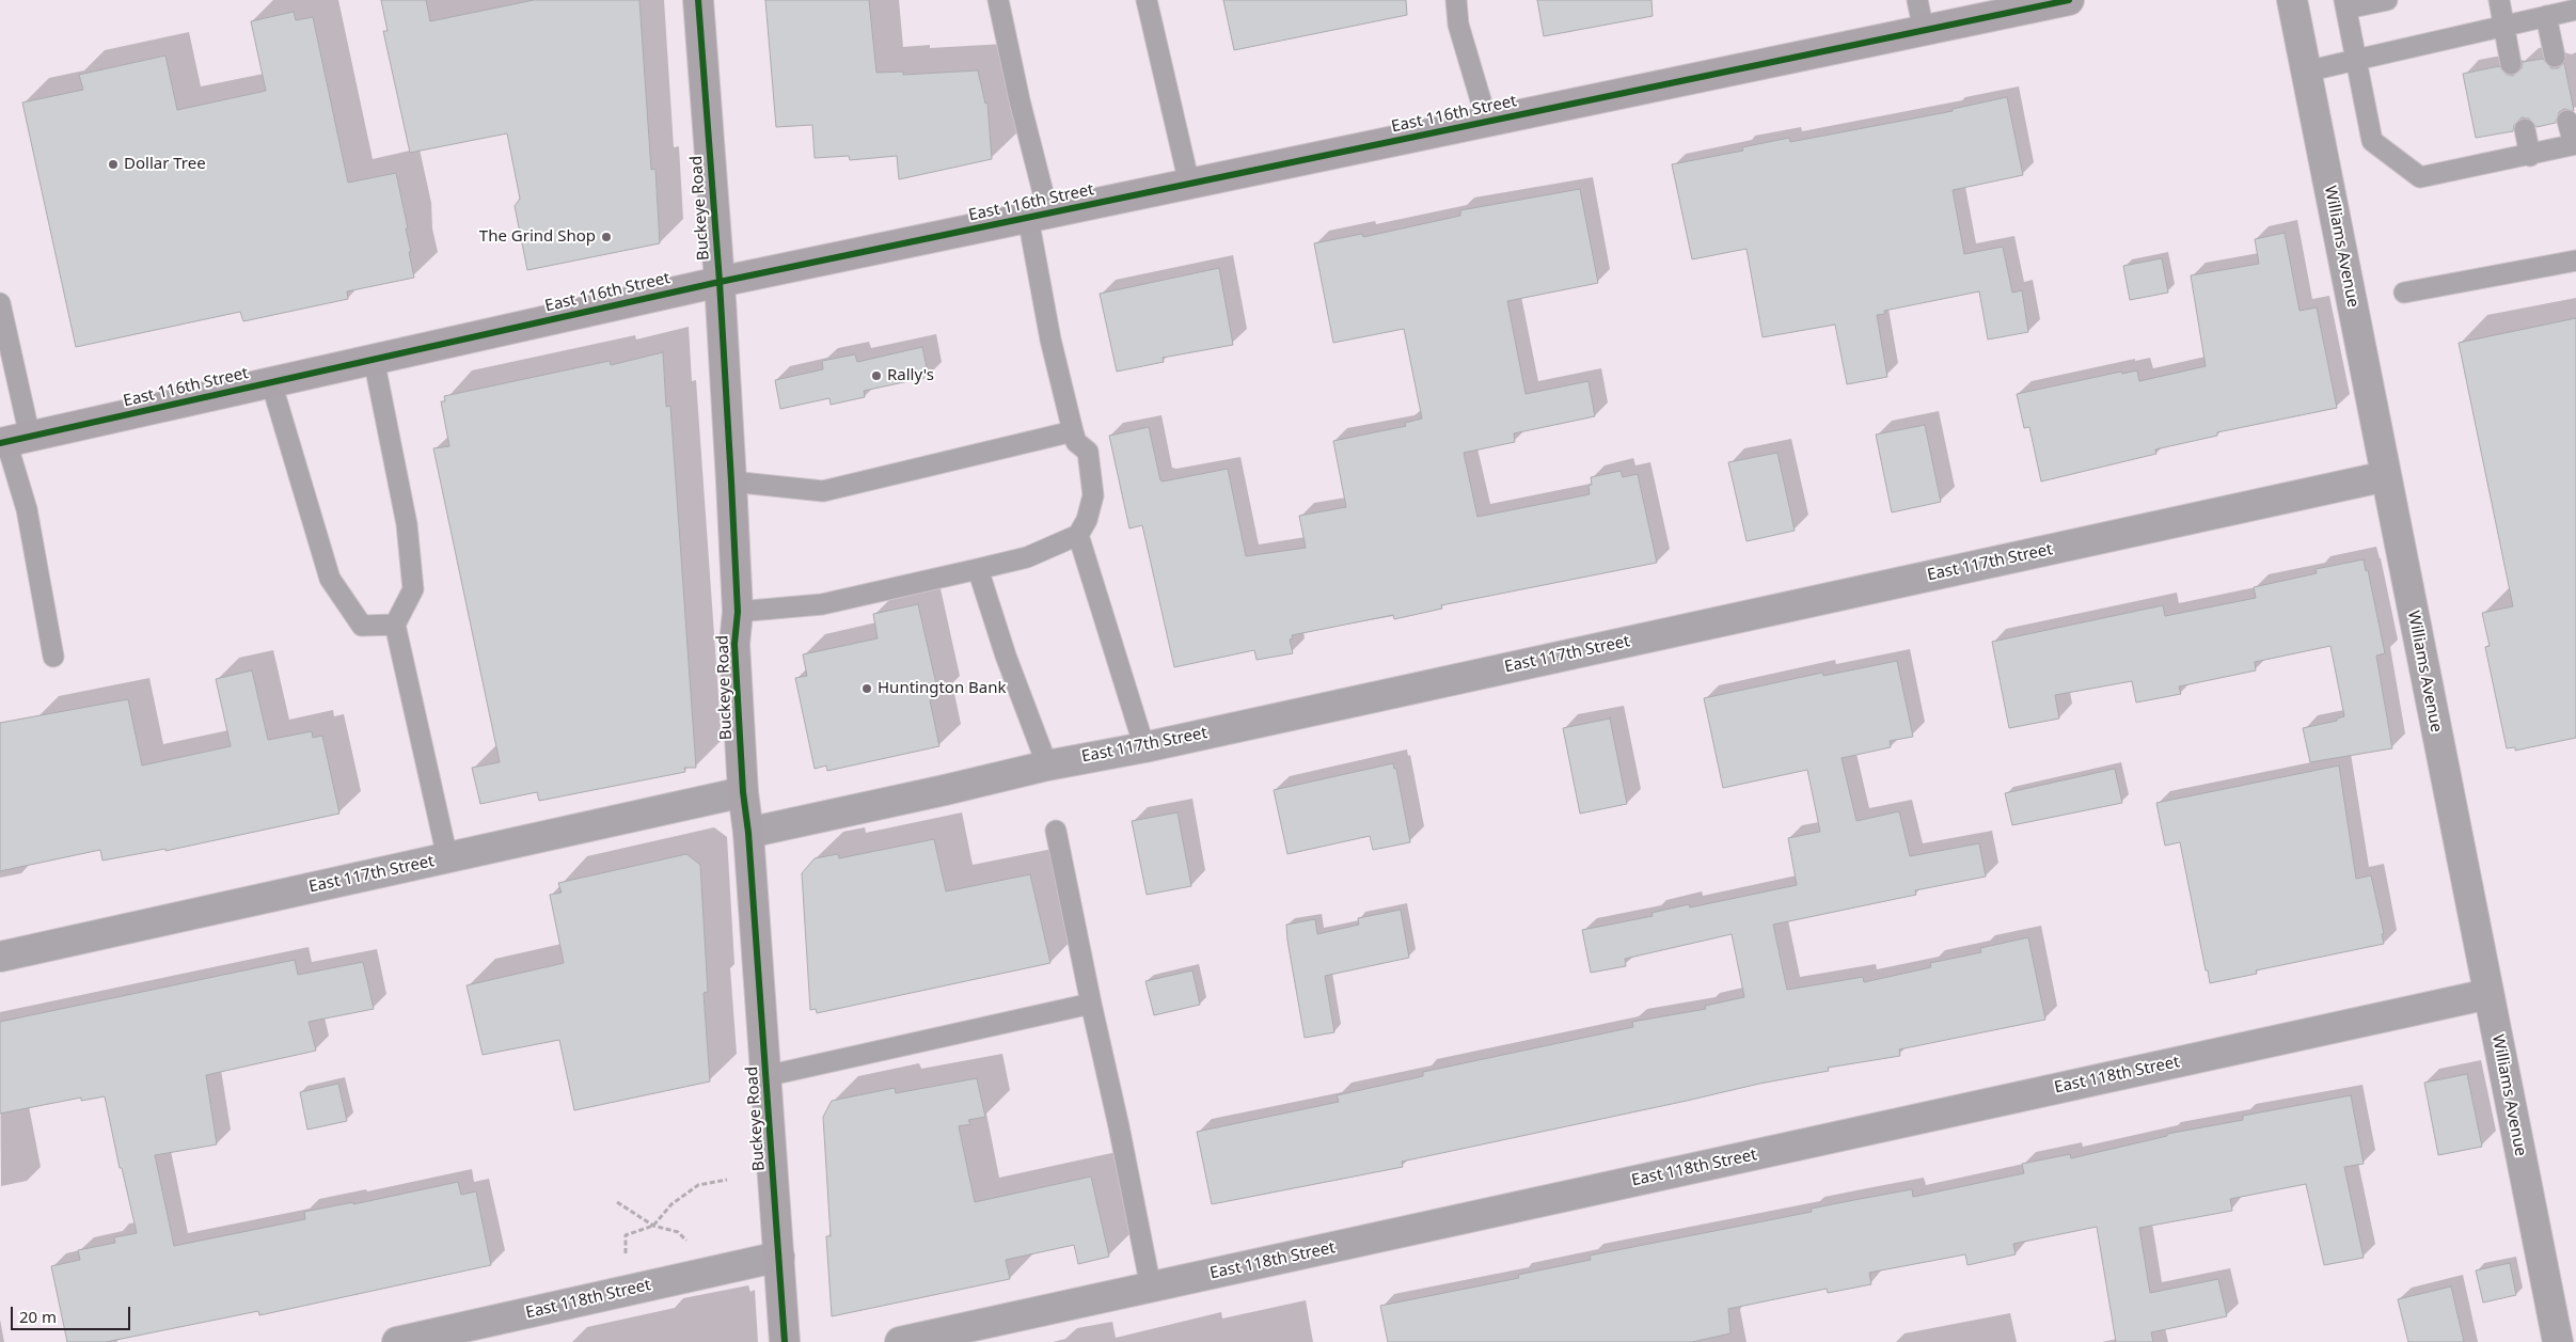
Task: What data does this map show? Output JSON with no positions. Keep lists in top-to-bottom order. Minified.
{"streets":{"main road":["East 116th Street","Buckeye Road"],"street":["Williams Avenue","East 117th Street","East 118th Street"]},"crossings":[["East 116th Street","Buckeye Road"],["Buckeye Road","East 117th Street"],["Buckeye Road","East 118th Street"],["Williams Avenue","East 117th Street"],["Williams Avenue","East 118th Street"]],"places":["Dollar Tree","The Grind Shop","Rally's","Huntington Bank"],"scale_bar":"20 m"}
